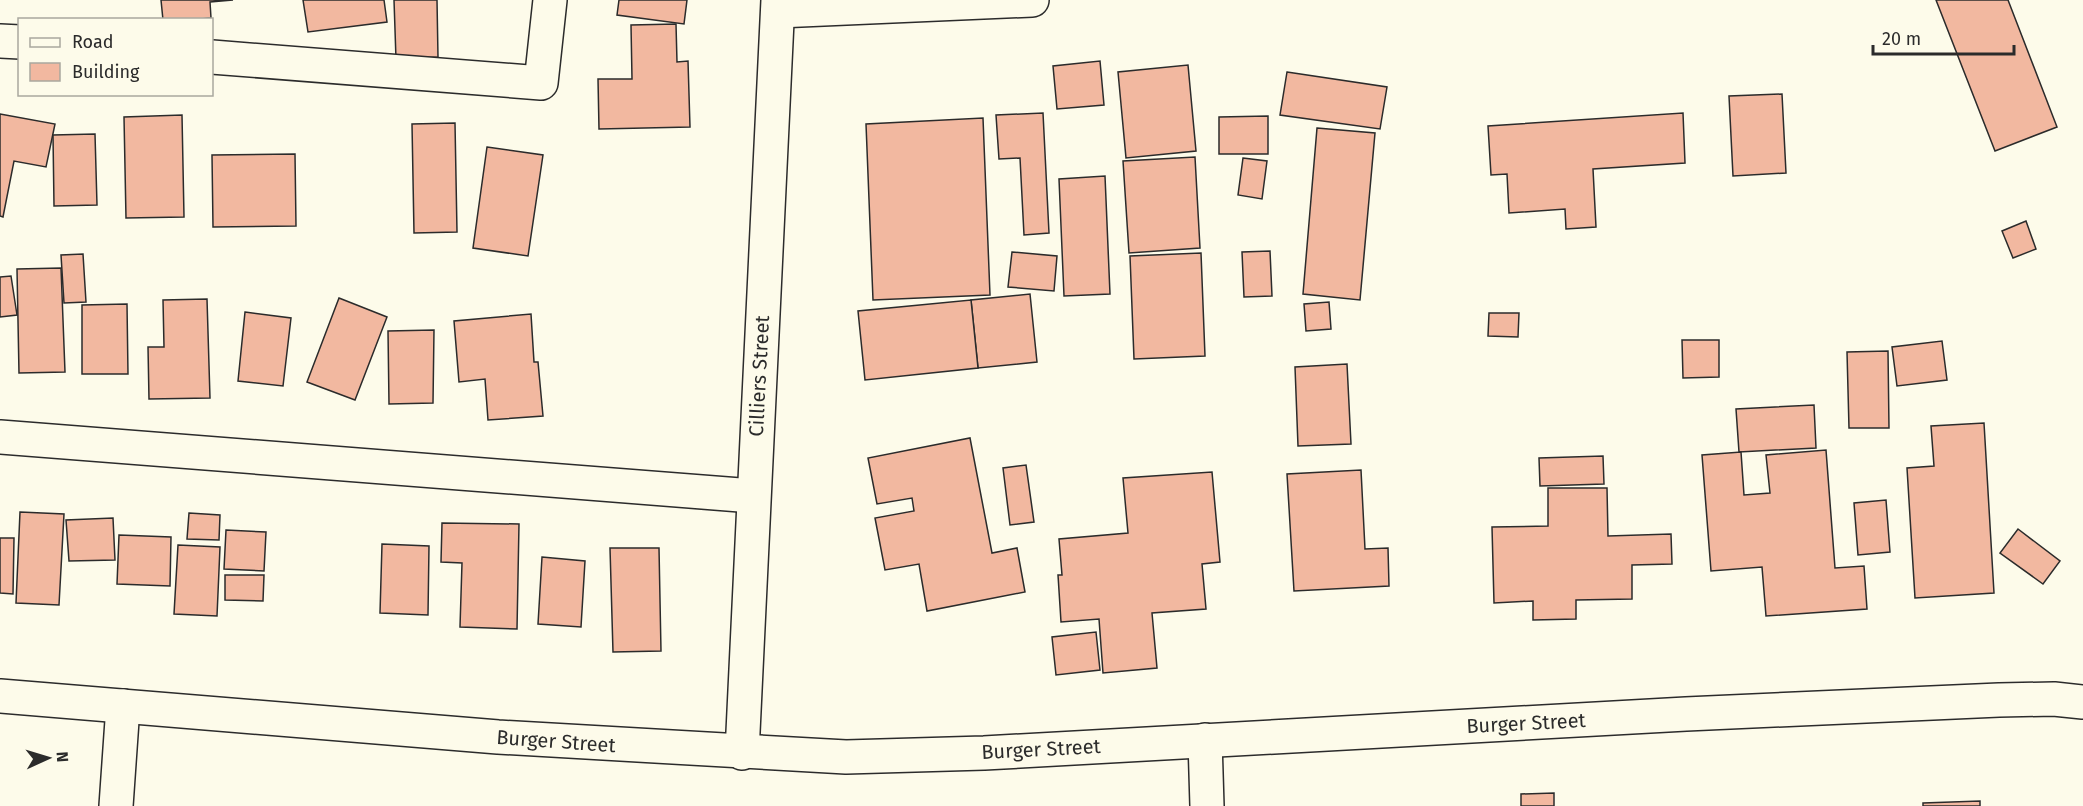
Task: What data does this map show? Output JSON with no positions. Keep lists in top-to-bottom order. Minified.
{"streets":{"street":["Cilliers Street","Burger Street"]},"crossings":[["Cilliers Street","Burger Street"]],"legend":["Road","Building"],"scale_bar":"20 m","north":"right"}
